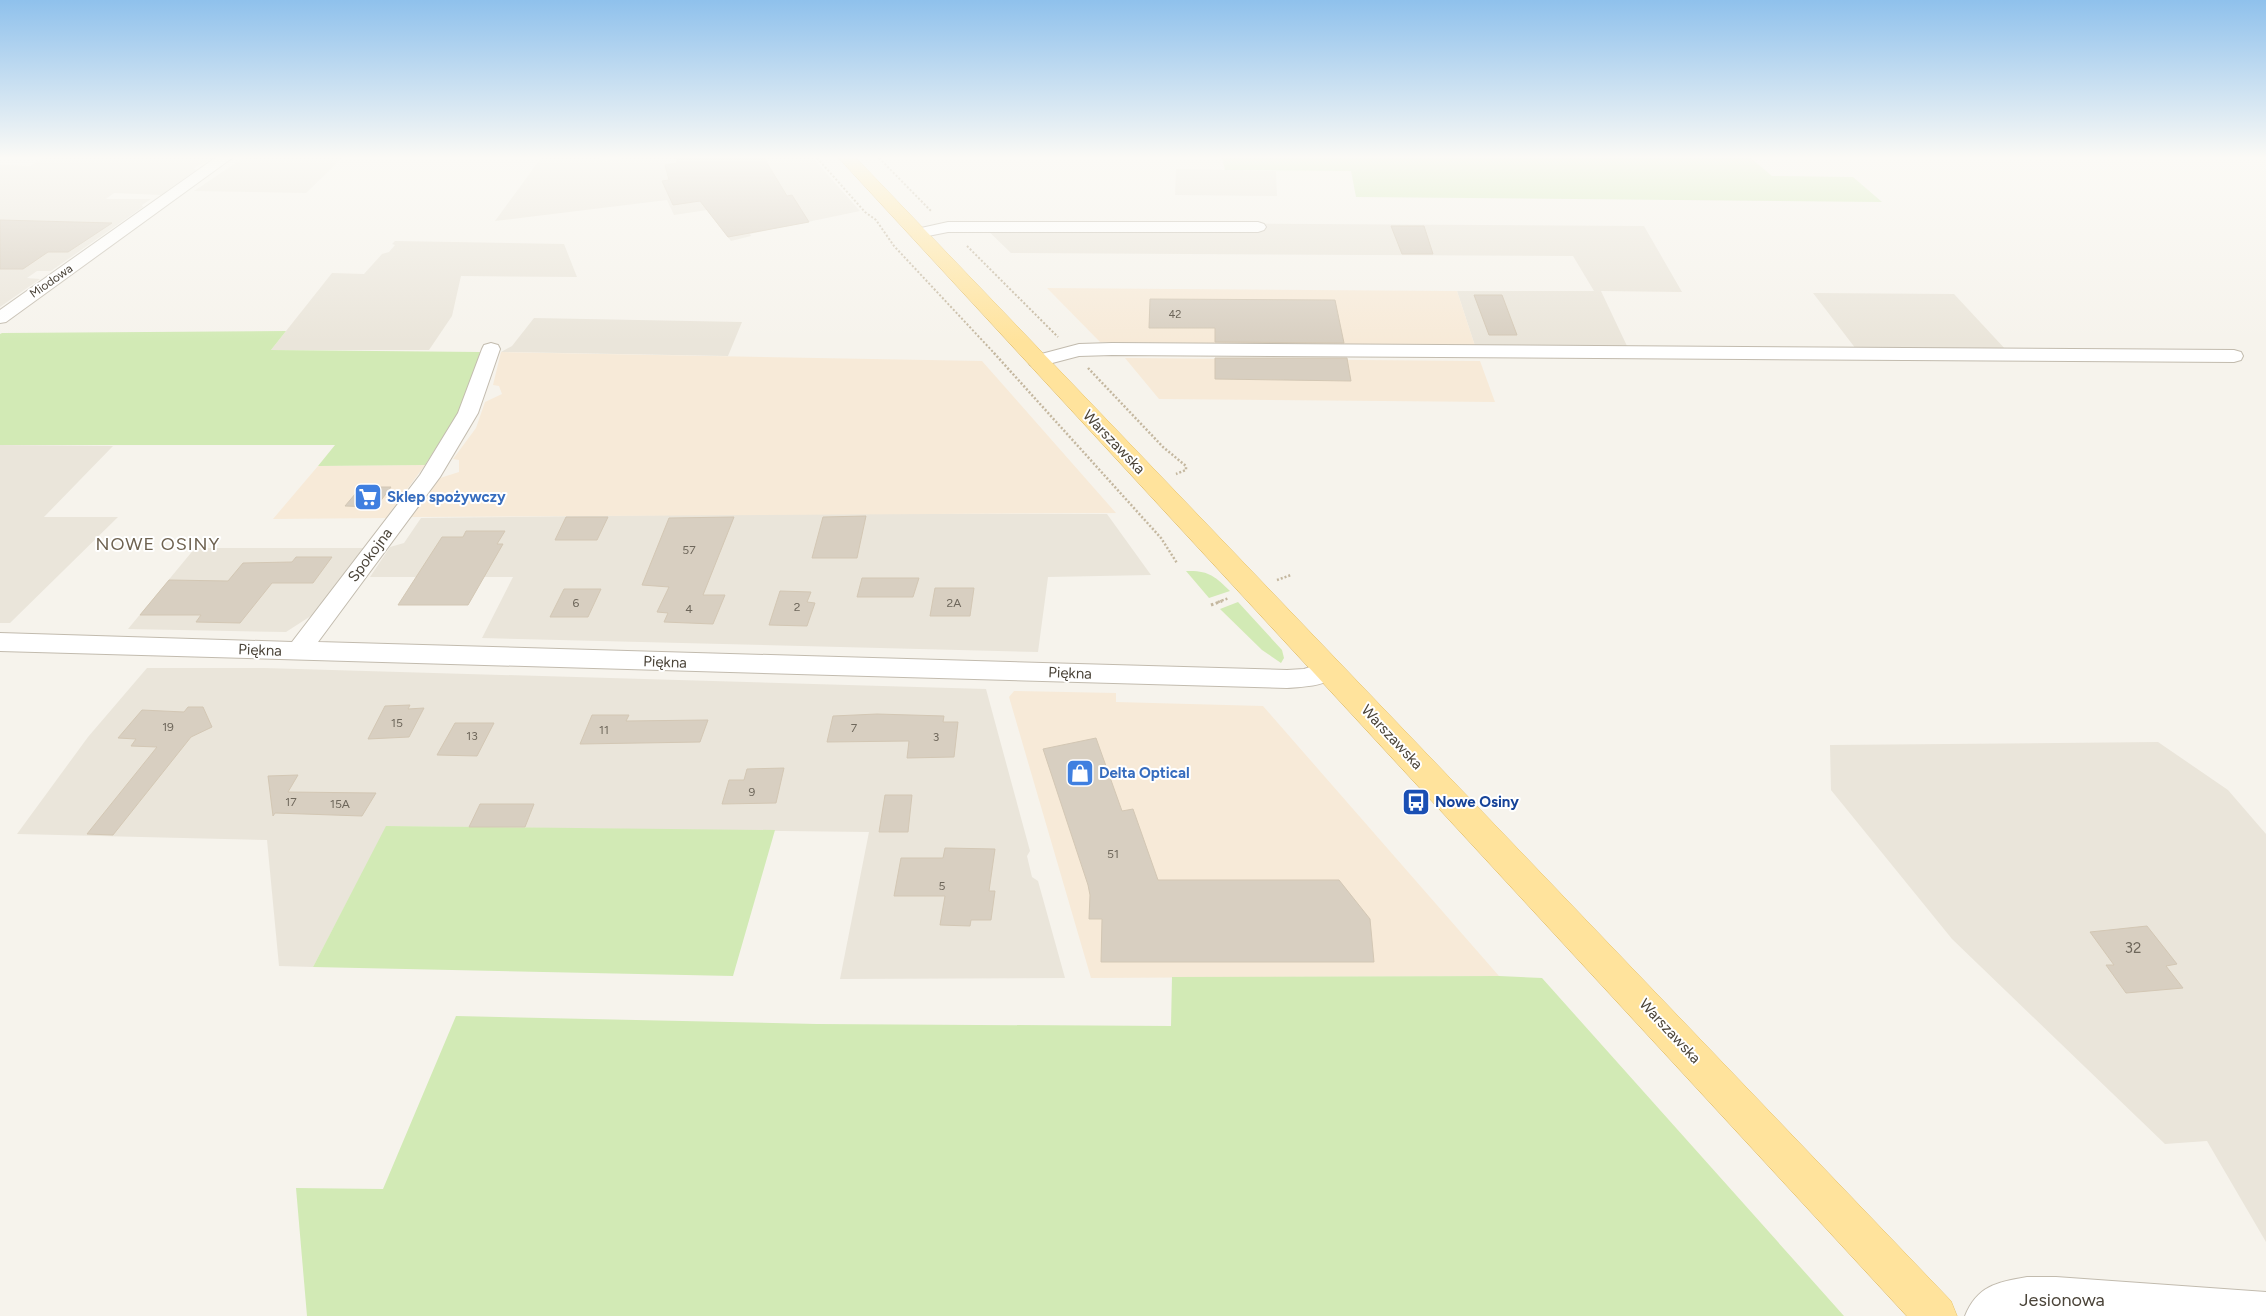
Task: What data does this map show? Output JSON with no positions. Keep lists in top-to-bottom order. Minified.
{"streets":{"main road":["Warszawska"],"street":["Miodowa","Spokojna","Piękna","Jesionowa"]},"crossings":[["Warszawska","Piękna"],["Spokojna","Piękna"]],"districts":["NOWE OSINY"],"places":{"supermarket":["Sklep spożywczy"],"shop":["Delta Optical"],"bus stop":["Nowe Osiny"]},"house_numbers":["42","57","6","2A","2","4","15","19","7","11","13","3","9","17","15A","51","5","32"]}
